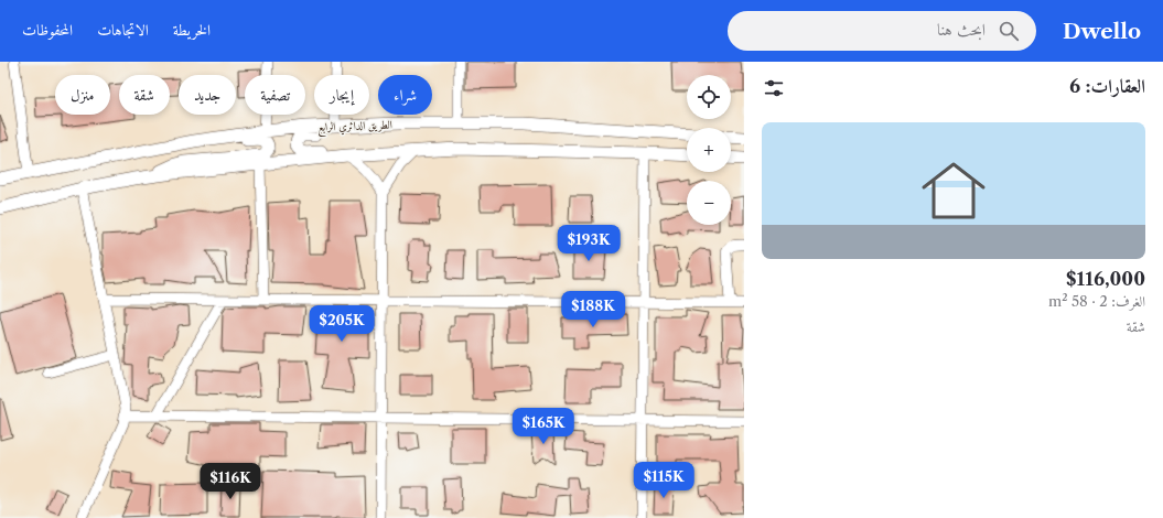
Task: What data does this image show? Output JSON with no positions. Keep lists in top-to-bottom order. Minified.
{"streets":{"main road":["الطريق الدائري الرابع"]},"page":{"header":"Dwello","search":"ابحث هنا","nav":["الخريطة","الاتجاهات","المحفوظات"],"heading":"العقارات: 6","map_buttons":["+","−"],"chip":["شراء","إيجار","تصفية","جديد","شقة","منزل"],"list":[{"name":"$116,000","note":"الغرف: 2 · 58 m² · شقة"}],"price":["$193K","$188K","$205K","$165K","$115K","$116K"]}}
